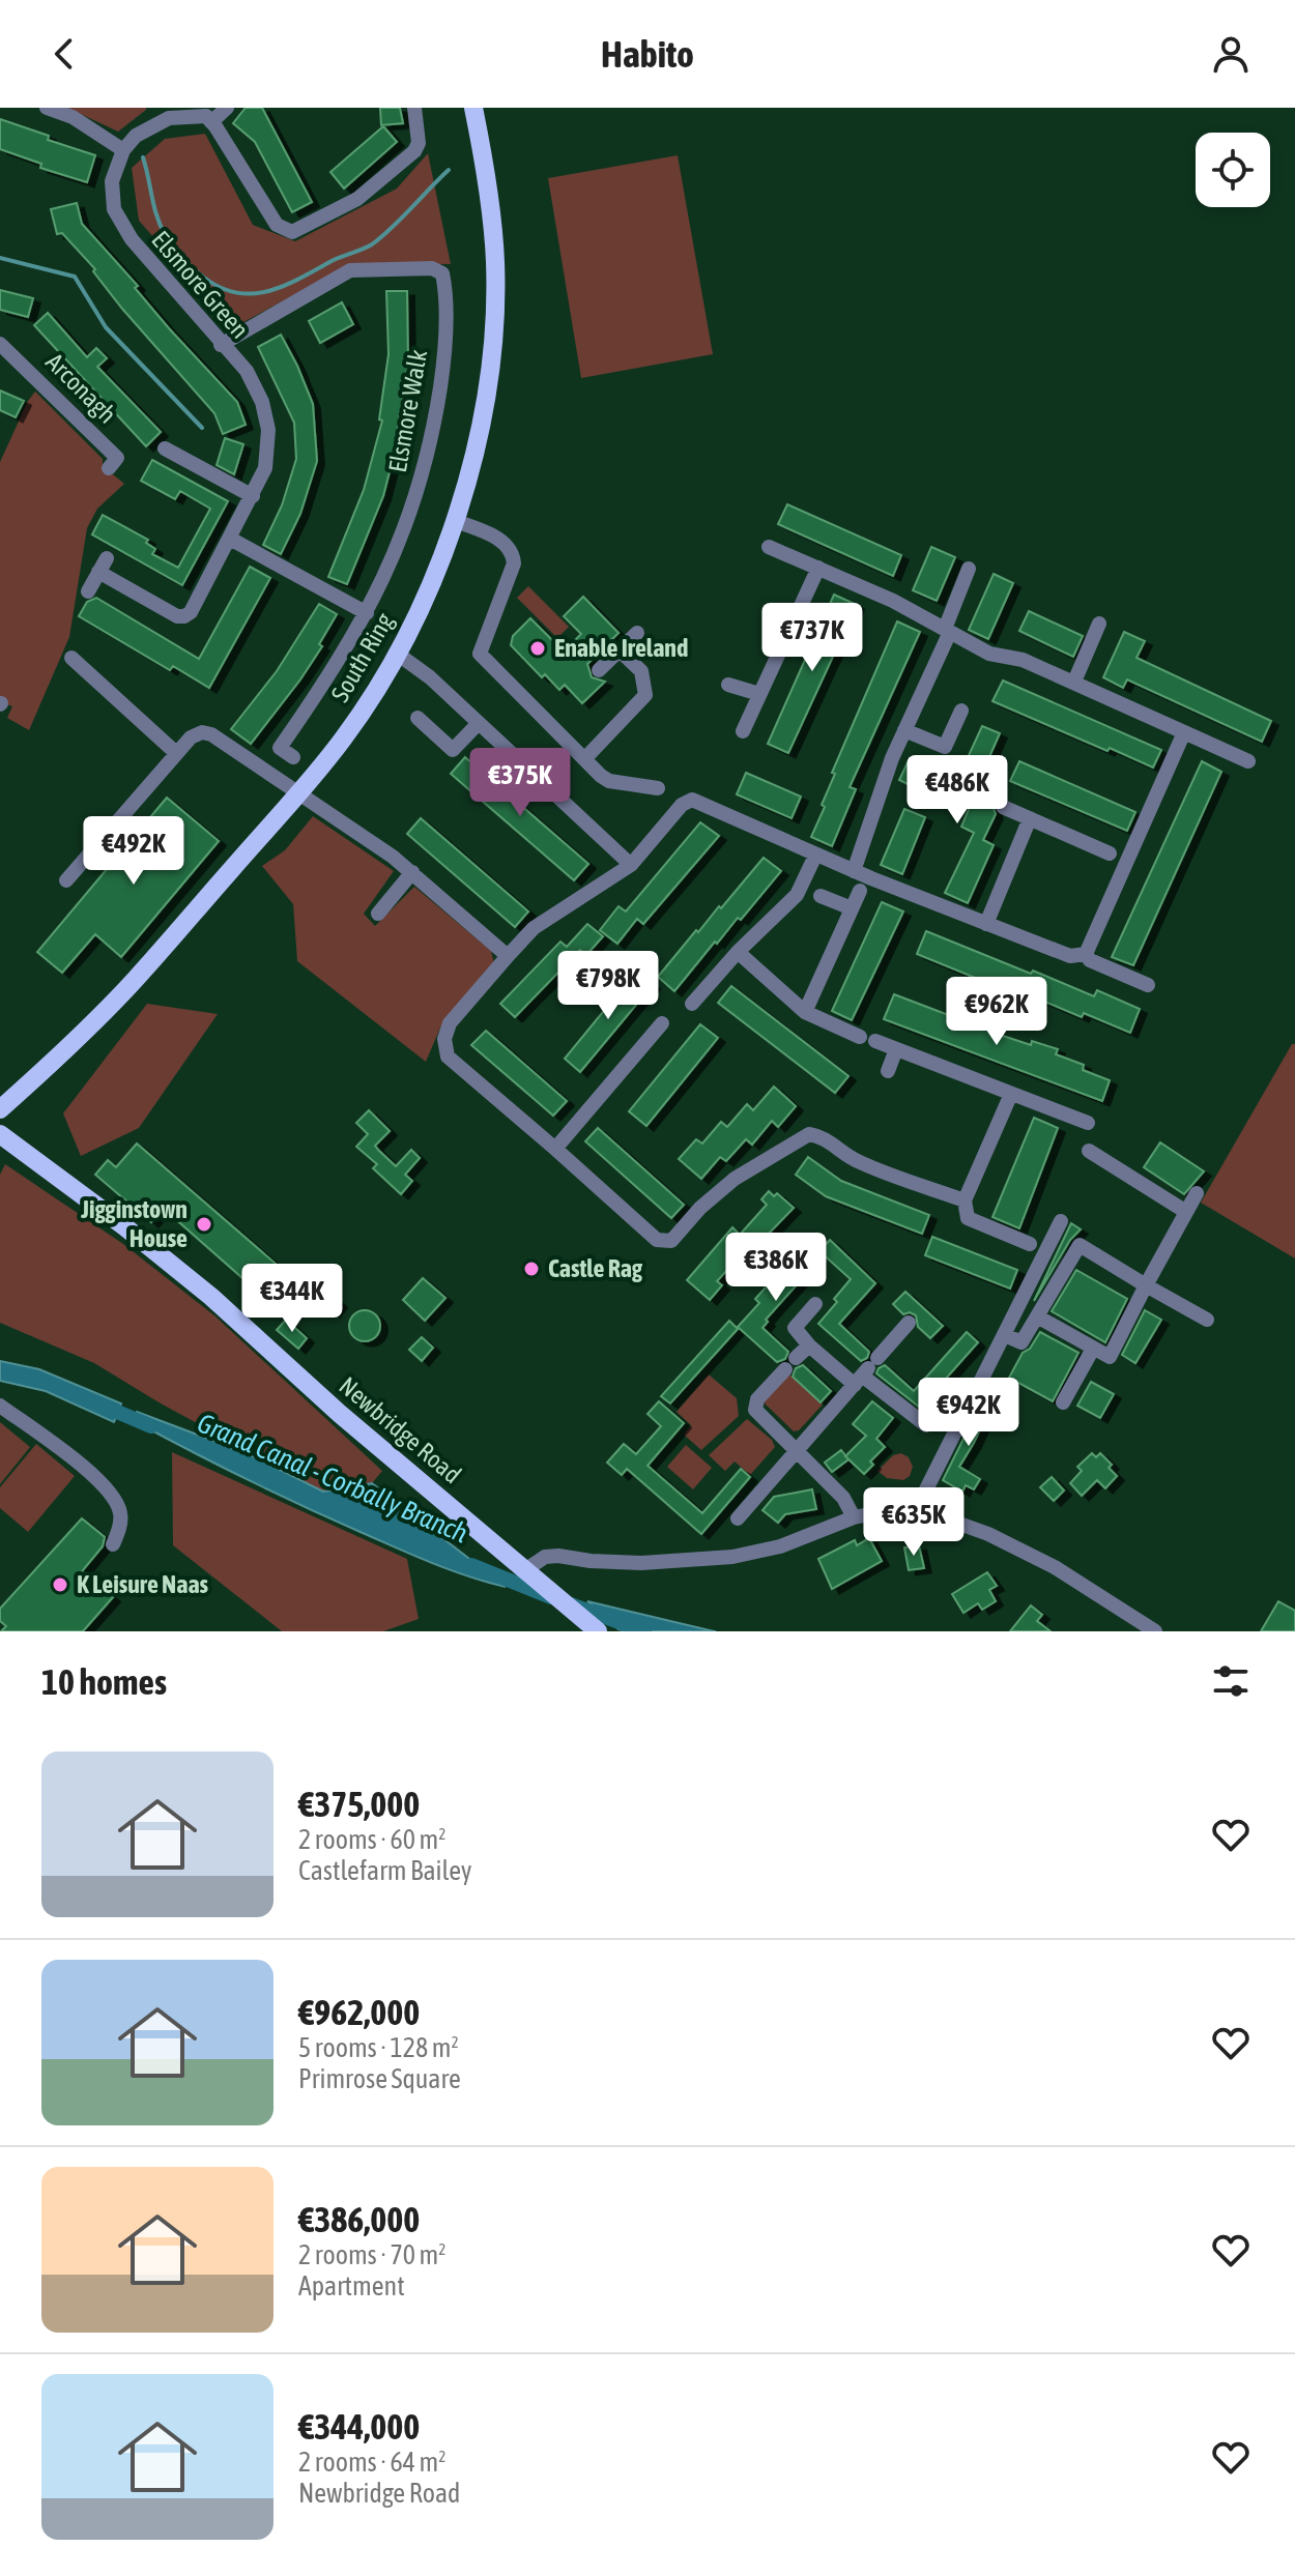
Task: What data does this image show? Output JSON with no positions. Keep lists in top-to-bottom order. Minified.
{"streets":{"main road":["South Ring","Newbridge Road"],"street":["Elsmore Green","Arconagh","Elsmore Walk"]},"crossings":[["Elsmore Green","Elsmore Walk"]],"water":["Grand Canal - Corbally Branch"],"places":["Enable Ireland","Jigginstown House","Castle Rag","K Leisure Naas"],"page":{"header":"Habito","price":["€737K","€375K","€486K","€492K","€798K","€962K","€386K","€344K","€942K","€635K"],"heading":"10 homes","list":[{"name":"€375,000","note":"2 rooms · 60 m² · Castlefarm Bailey"},{"name":"€962,000","note":"5 rooms · 128 m² · Primrose Square"},{"name":"€386,000","note":"2 rooms · 70 m² · Apartment"},{"name":"€344,000","note":"2 rooms · 64 m² · Newbridge Road"}]}}
